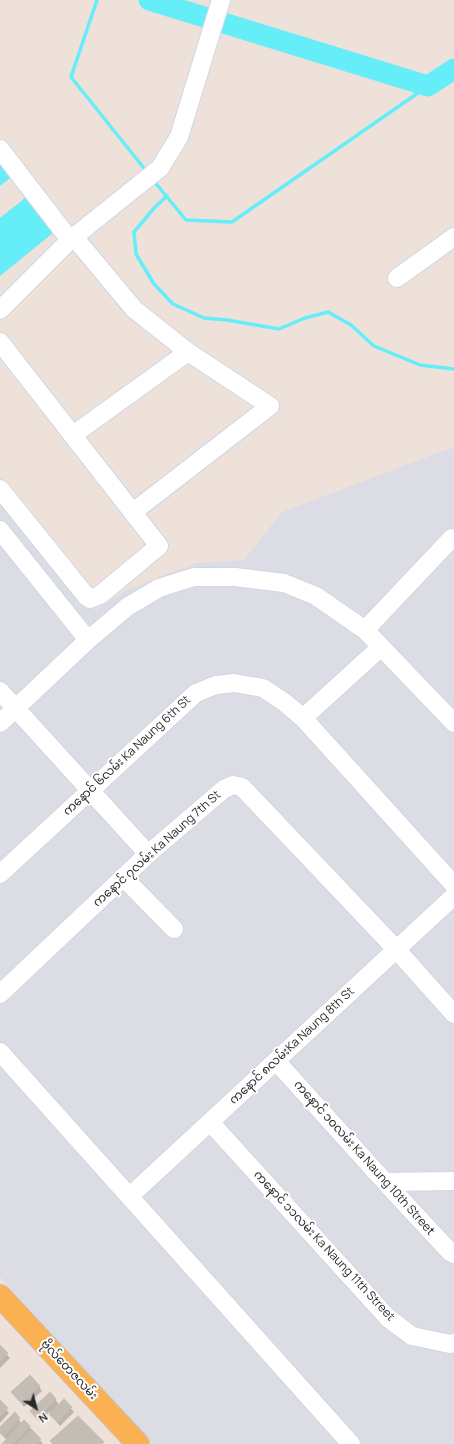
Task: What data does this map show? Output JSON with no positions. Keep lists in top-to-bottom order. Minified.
{"streets":{"main road":["ဗိုလ်တေဇလမ်း"],"street":["ကနောင် ၆လမ်း Ka Naung 6th St","ကနောင် ၇လမ်း Ka Naung 7th St","ကနောင် ၈လမ်းKa Naung 8th St","ကနောင် ၁၀လမ်း Ka Naung 10th Street","ကနောင် ၁၁လမ်း Ka Naung 11th Street"]},"crossings":[["ကနောင် ၇လမ်း Ka Naung 7th St","ကနောင် ၈လမ်းKa Naung 8th St"],["ကနောင် ၈လမ်းKa Naung 8th St","ကနောင် ၁၀လမ်း Ka Naung 10th Street"],["ကနောင် ၈လမ်းKa Naung 8th St","ကနောင် ၁၁လမ်း Ka Naung 11th Street"]],"north":"bottom right"}
